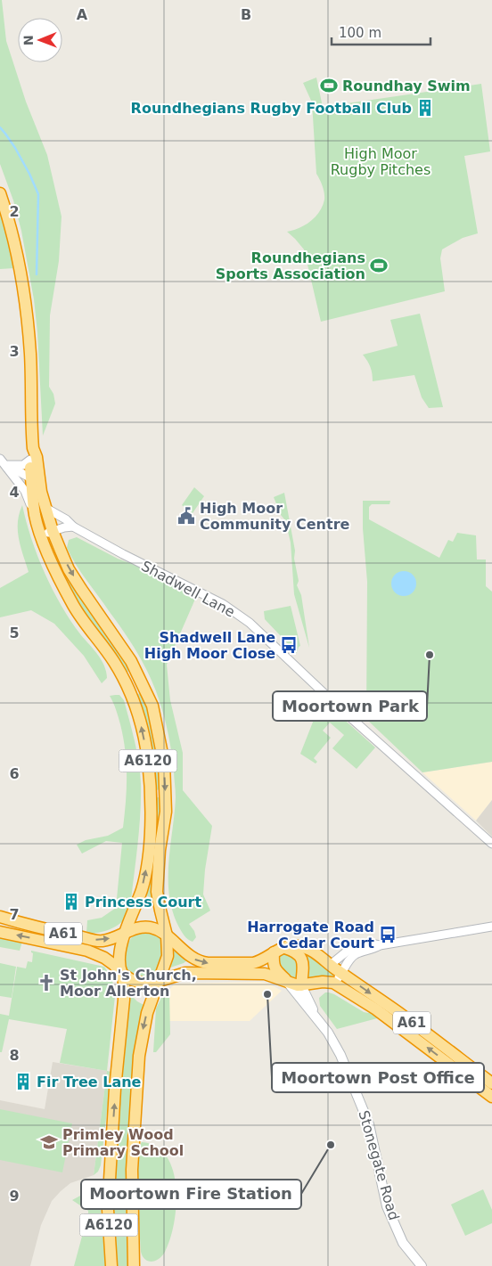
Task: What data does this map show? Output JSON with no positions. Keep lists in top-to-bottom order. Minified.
{"streets":{"highway":["A6120","A61"],"main road":["Stonegate Road"],"street":["Shadwell Lane"]},"crossings":[["Shadwell Lane","A6120"],["A6120","A61"]],"parks":["High Moor Rugby Pitches"],"places":{"sports":["Roundhay Swim","Roundhegians Sports Association"],"building":["Roundhegians Rugby Football Club","Princess Court","Fir Tree Lane"],"public building":["High Moor Community Centre"],"bus stop":["Shadwell Lane High Moor Close","Harrogate Road Cedar Court"],"other":["Moortown Park","Moortown Post Office","Moortown Fire Station"],"church":["St John's Church, Moor Allerton"],"school or university":["Primley Wood Primary School"]},"scale_bar":"100 m","north":"left","grid":{"columns":["A","B"],"rows":["2","3","4","5","6","7","8","9"]}}
